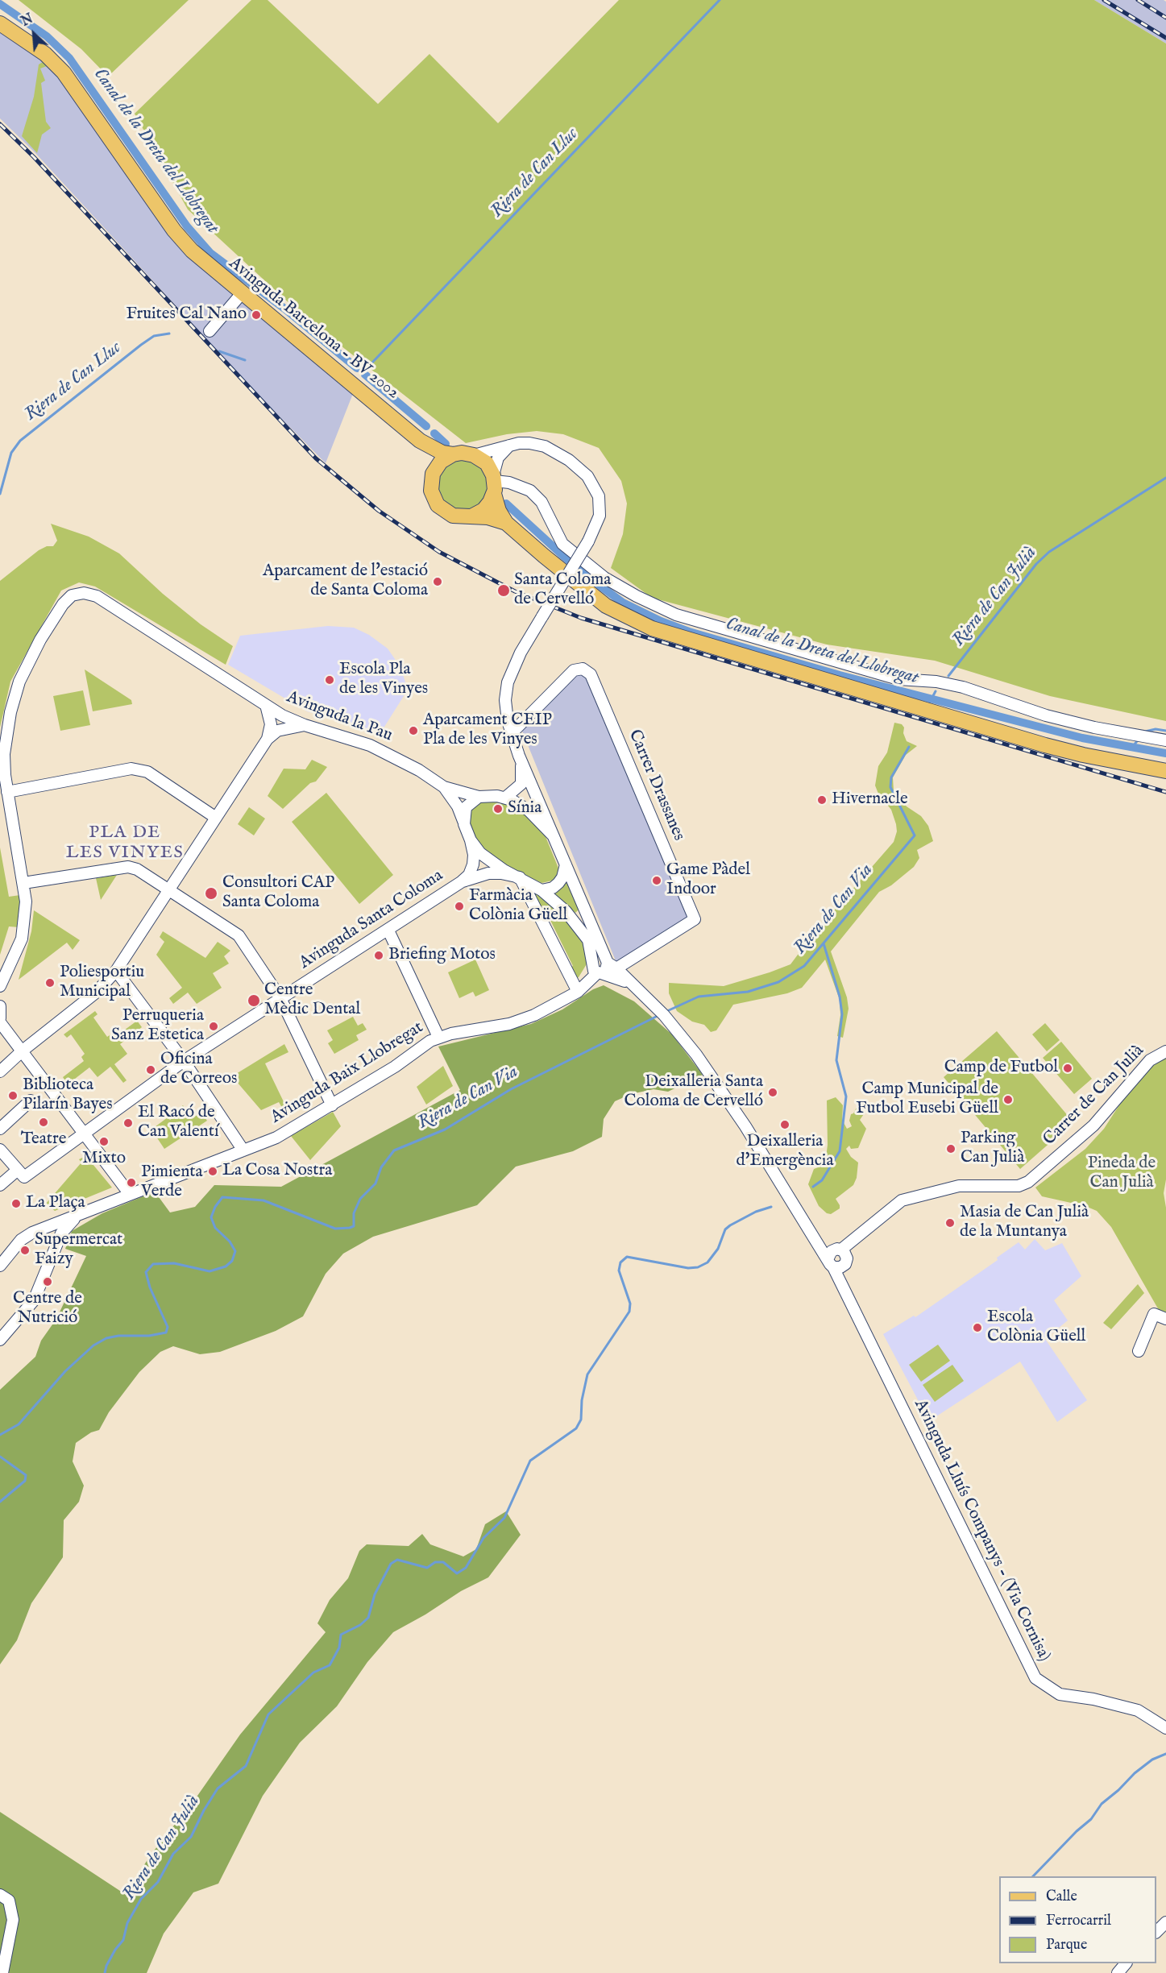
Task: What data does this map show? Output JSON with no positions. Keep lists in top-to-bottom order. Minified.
{"streets":{"main road":["Avinguda Barcelona - BV 2002"],"street":["Avinguda la Pau","Carrer Drassanes","Avinguda Santa Coloma","Avinguda Baix Llobregat","Carrer de Can Julià","Avinguda Lluís Companys - (Via Cornisa)"]},"crossings":[["Carrer Drassanes","Avinguda Baix Llobregat"],["Carrer Drassanes","Avinguda Lluís Companys - (Via Cornisa)"],["Avinguda Baix Llobregat","Avinguda Lluís Companys - (Via Cornisa)"],["Carrer de Can Julià","Avinguda Lluís Companys - (Via Cornisa)"]],"districts":["PLA DE LES VINYES"],"water":["Canal de la Dreta del Llobregat","Riera de Can Lluc","Riera de Can Julià","Riera de Can Via"],"parks":["Pineda de Can Julià"],"places":["Fruites Cal Nano","Aparcament de l'estació de Santa Coloma","Santa Coloma de Cervelló","Escola Pla de les Vinyes","Aparcament CEIP Pla de les Vinyes","Hivernacle","Sínia","Game Pàdel Indoor","Consultori CAP Santa Coloma","Farmàcia Colònia Güell","Briefing Motos","Poliesportiu Municipal","Centre Mèdic Dental","Perruqueria Sanz Estetica","Camp de Futbol","Oficina de Correos","Deixalleria Santa Coloma de Cervelló","Biblioteca Pilarín Bayes","Camp Municipal de Futbol Eusebi Güell","Teatre","El Racó de Can Valentí","Deixalleria d'Emergència","Mixto","Parking Can Julià","La Cosa Nostra","Pimienta Verde","La Plaça","Masia de Can Julià de la Muntanya","Supermercat Faizy","Centre de Nutrició","Escola Colònia Güell"],"legend":["Calle","Ferrocarril","Parque"],"north":"top left"}
